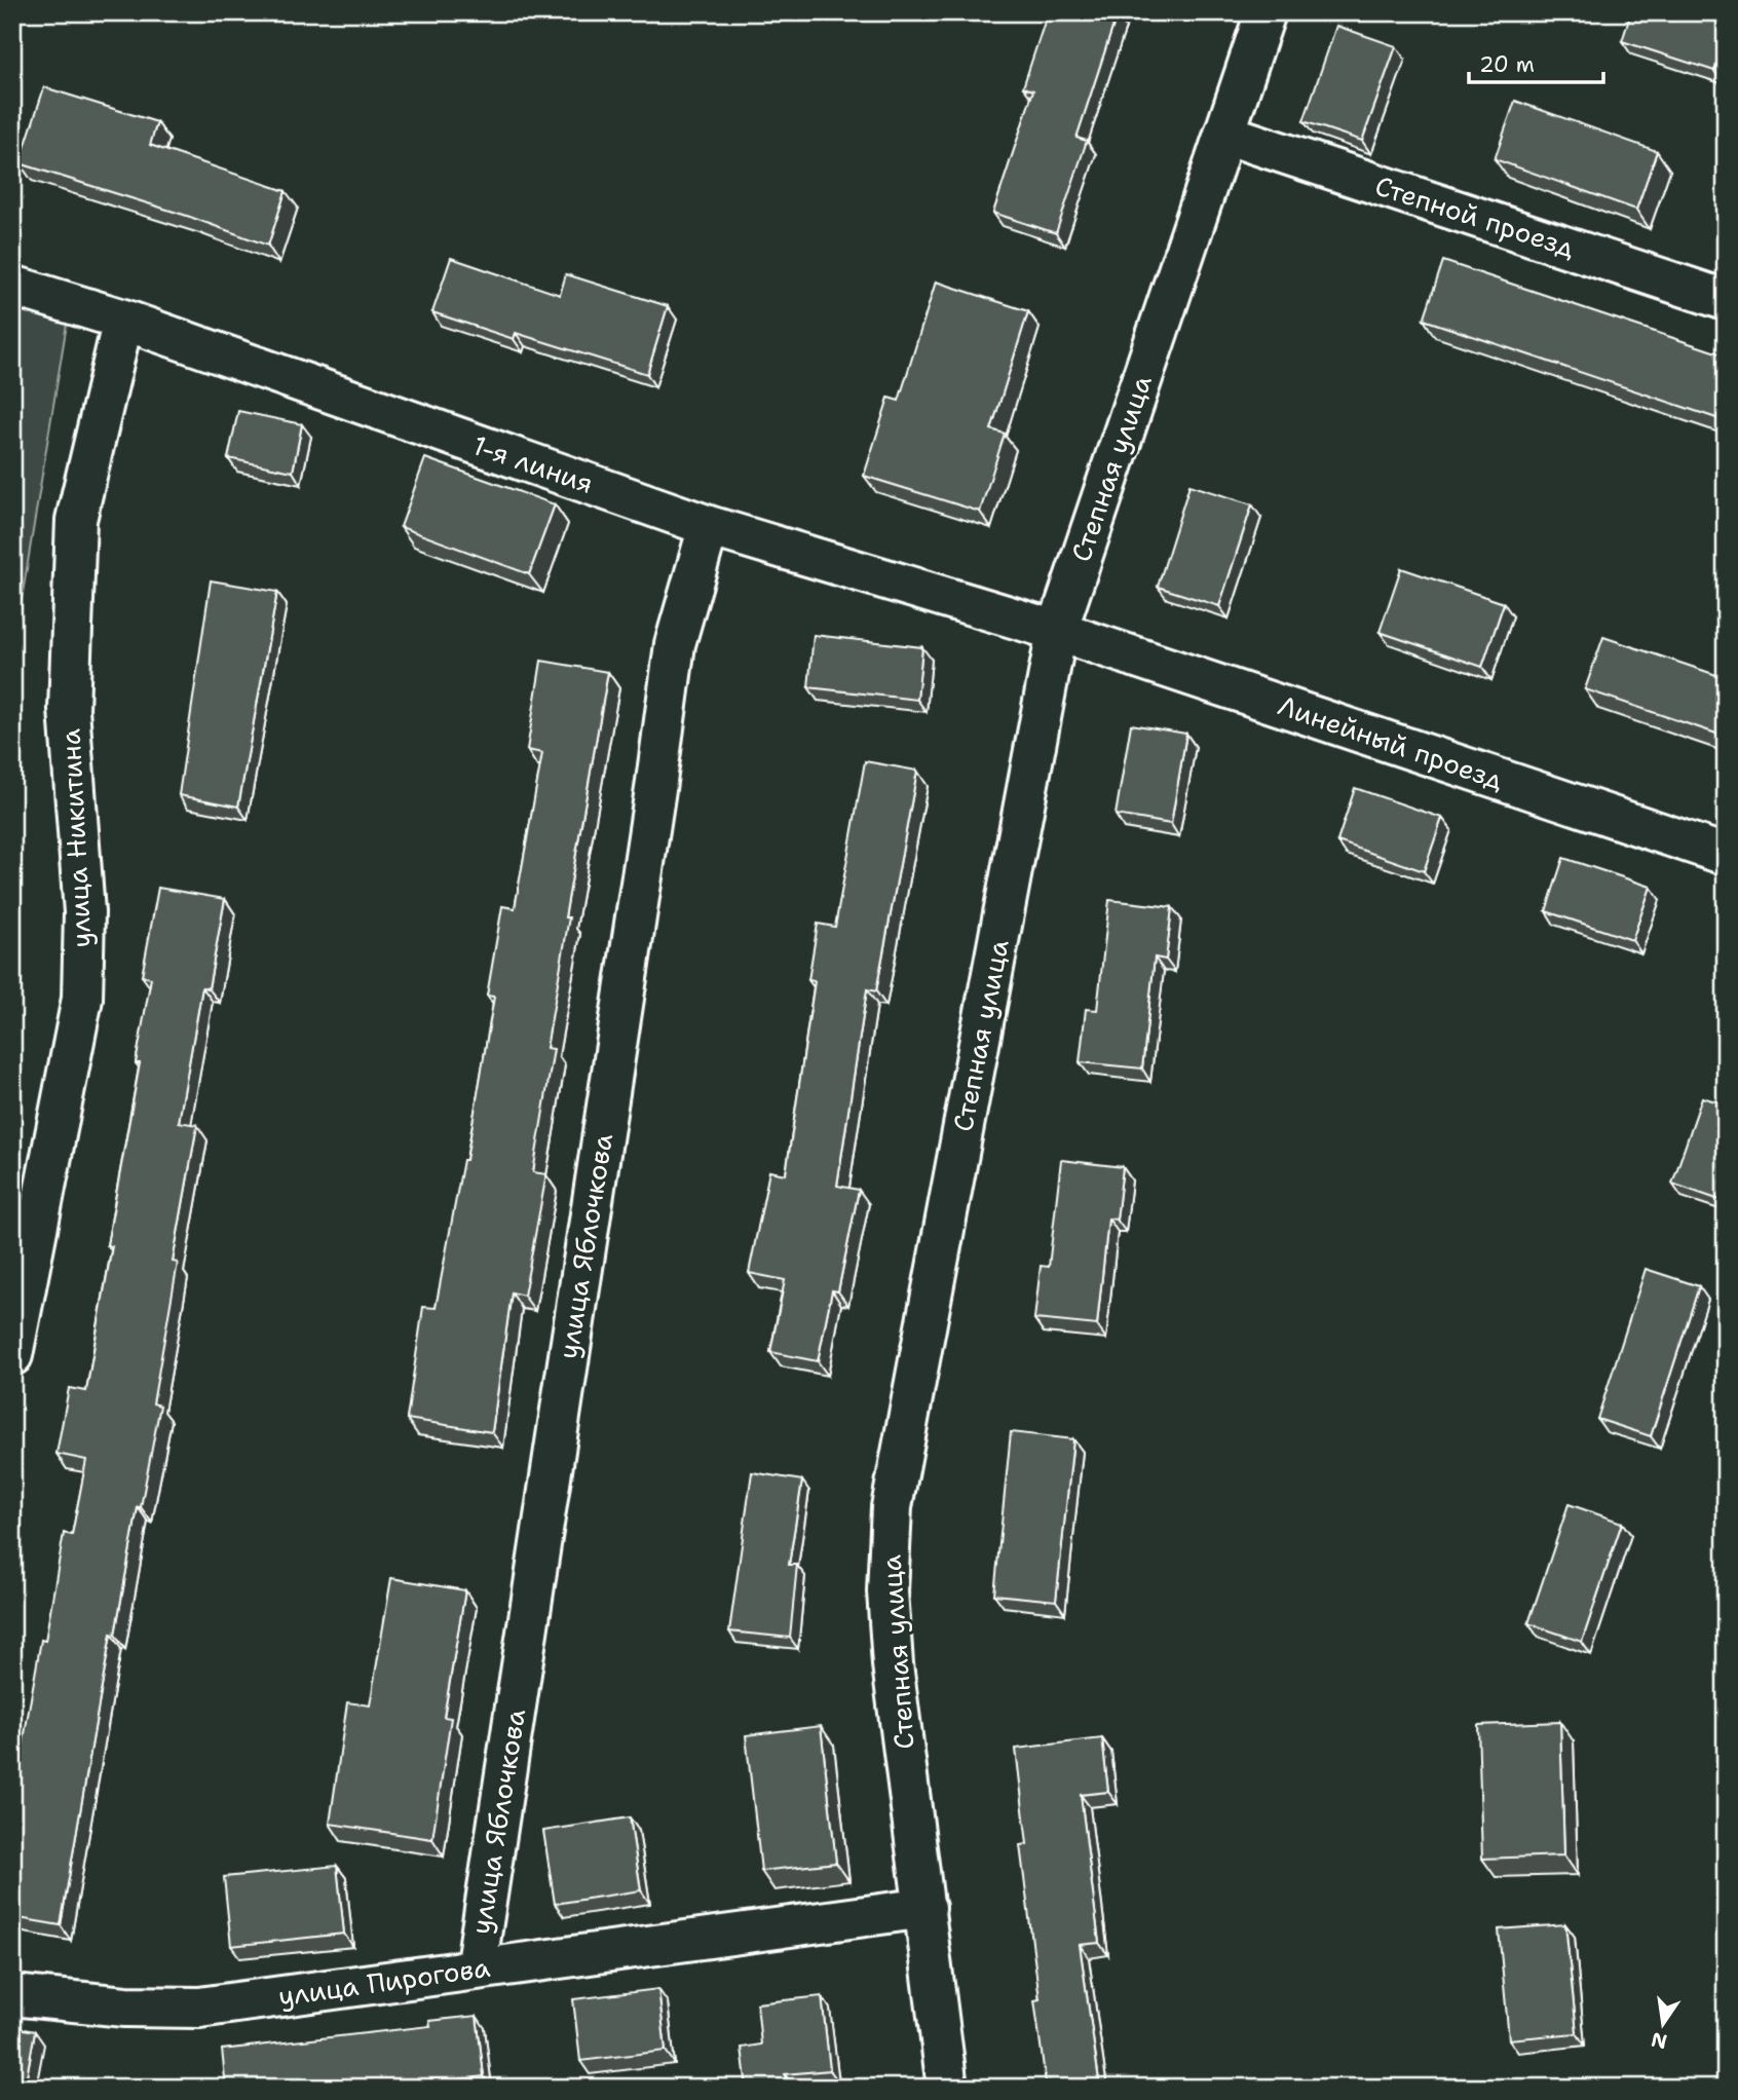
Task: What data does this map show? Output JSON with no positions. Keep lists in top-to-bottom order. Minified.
{"streets":{"street":["Степной проезд","1-я линия","Степная улица","Линейный проезд","улица Никитина","улица Яблочкова","улица Пирогова"]},"crossings":[["Степной проезд","Степная улица"],["1-я линия","Степная улица"],["1-я линия","Линейный проезд"],["1-я линия","улица Никитина"],["1-я линия","улица Яблочкова"],["Степная улица","Линейный проезд"],["Степная улица","улица Пирогова"],["улица Яблочкова","улица Пирогова"]],"scale_bar":"20 m","north":"bottom"}
